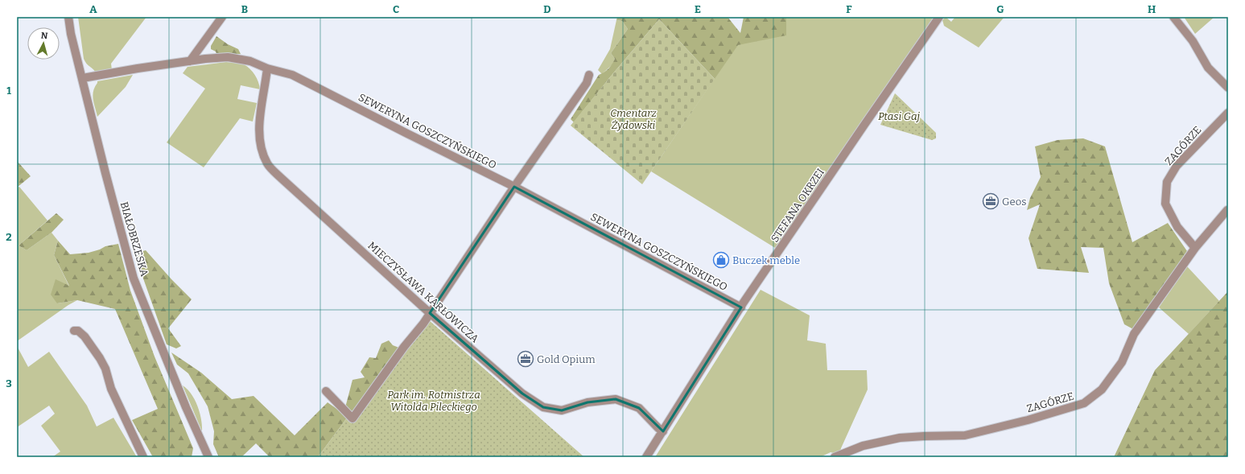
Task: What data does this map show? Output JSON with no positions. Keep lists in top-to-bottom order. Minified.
{"streets":{"street":["SEWERYNA GOSZCZYŃSKIEGO","ZAGÓRZE","STEFANA OKRZEI","BIAŁOBRZESKA","MIECZYSŁAWA KARŁOWICZA"]},"crossings":[["SEWERYNA GOSZCZYŃSKIEGO","STEFANA OKRZEI"],["SEWERYNA GOSZCZYŃSKIEGO","BIAŁOBRZESKA"],["SEWERYNA GOSZCZYŃSKIEGO","MIECZYSŁAWA KARŁOWICZA"],["STEFANA OKRZEI","MIECZYSŁAWA KARŁOWICZA"]],"parks":["Cmentarz Żydowski","Ptasi Gaj","Park im. Rotmistrza Witolda Pileckiego"],"places":{"office":["Geos","Gold Opium"],"shop":["Buczek meble"]},"north":"top","grid":{"columns":["A","B","C","D","E","F","G","H"],"rows":["1","2","3"]}}
